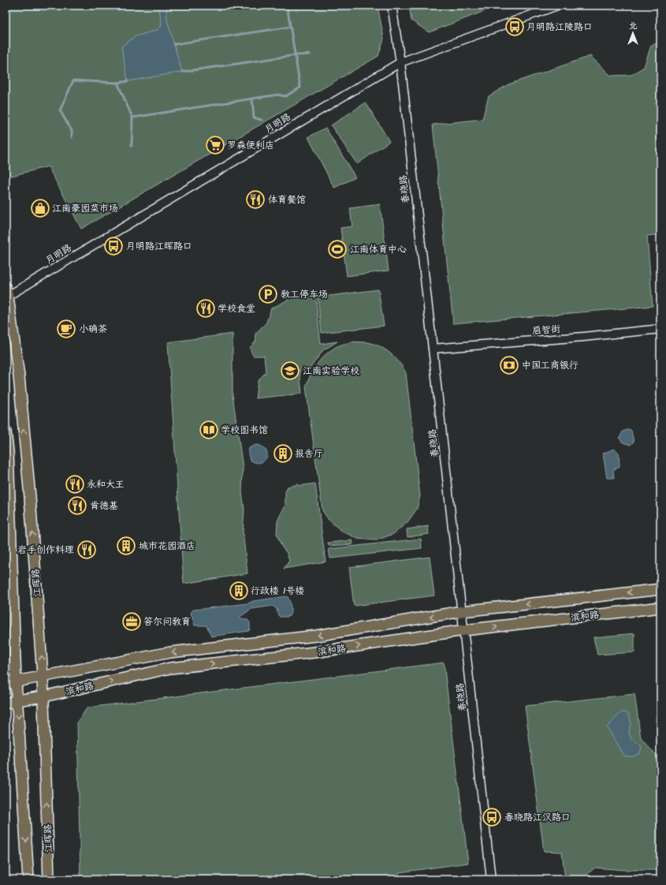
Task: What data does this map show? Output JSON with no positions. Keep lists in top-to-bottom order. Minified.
{"streets":{"main road":["江晖路","滨和路"],"street":["月明路","春晓路","启智街"]},"crossings":[["月明路","春晓路"],["月明路","江晖路"],["春晓路","启智街"],["春晓路","滨和路"],["江晖路","滨和路"]],"places":{"bus stop":["月明路江陵路口","月明路江晖路口","春晓路江汉路口"],"supermarket":["罗森便利店"],"restaurant":["体育餐馆","学校食堂","永和大王","肯德基","岩手创作料理"],"shop":["江南豪园菜市场"],"sports":["江南体育中心"],"parking":["教工停车场"],"cafe":["小确茶"],"bank":["中国工商银行"],"school or university":["江南实验学校"],"library":["学校图书馆"],"building":["报告厅","城市花园酒店","行政楼 1号楼"],"office":["答尔问教育"]},"north":"top"}
